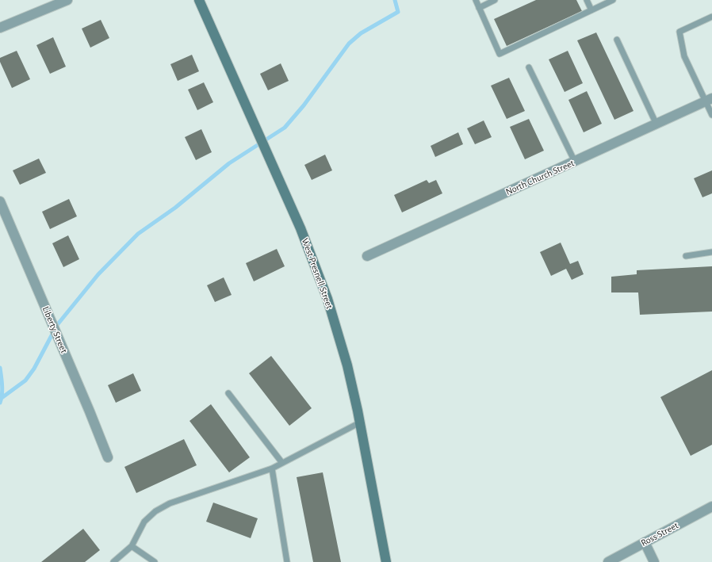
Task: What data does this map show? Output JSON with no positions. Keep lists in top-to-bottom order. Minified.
{"streets":{"main road":["West Presnell Street"],"street":["North Church Street","Liberty Street","Ross Street"]}}
